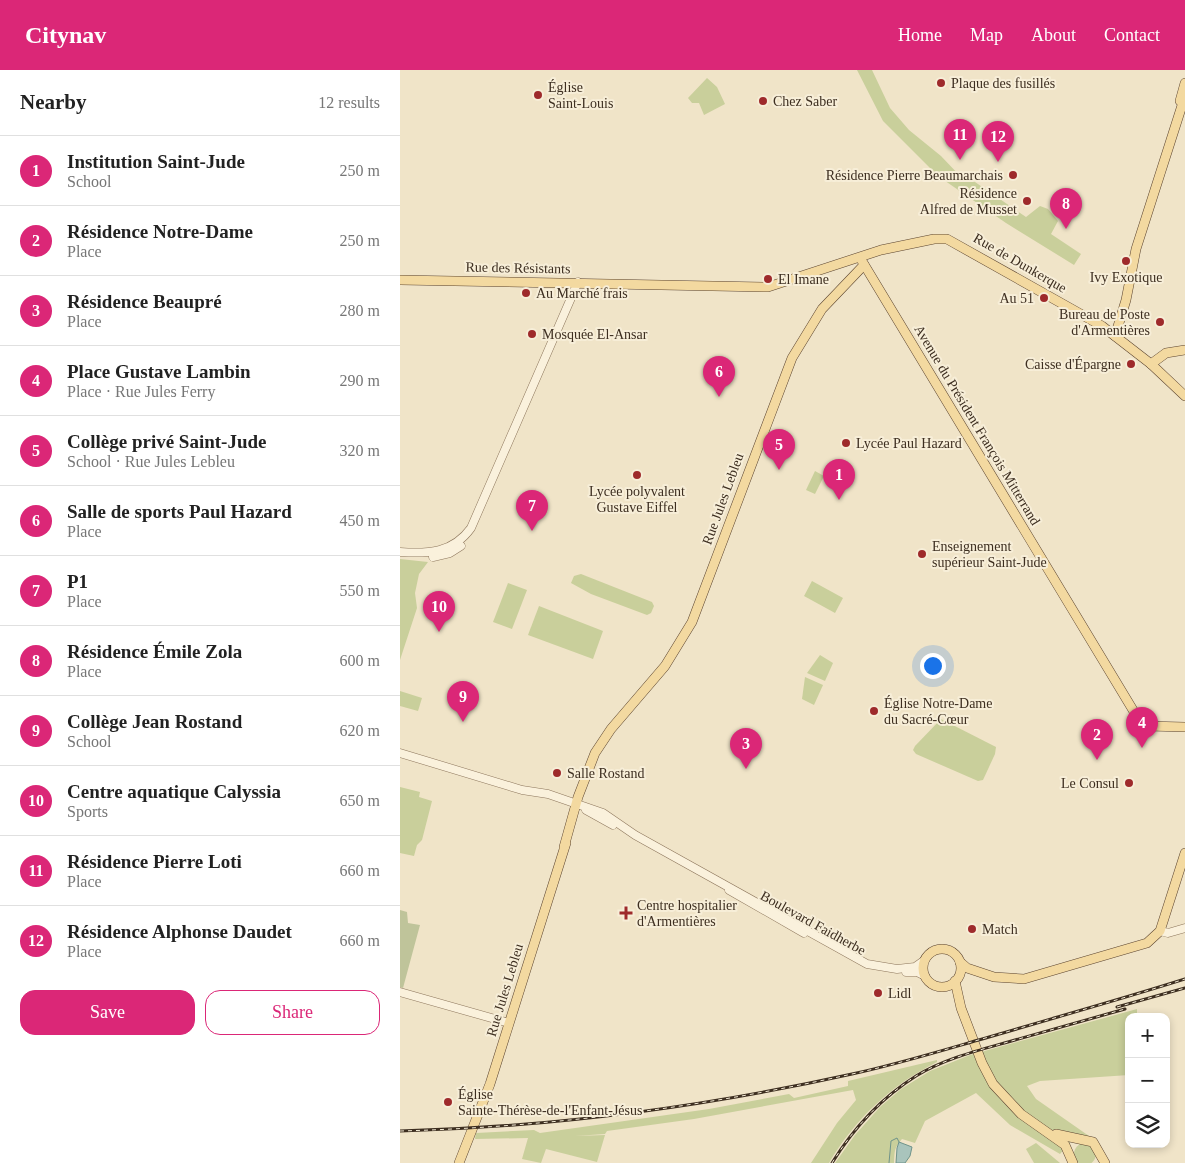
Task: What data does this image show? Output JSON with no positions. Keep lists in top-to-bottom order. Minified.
{"streets":{"main road":["Rue de Dunkerque","Rue des Résistants","Avenue du Président François Mitterrand","Rue Jules Lebleu"],"street":["Boulevard Faidherbe"]},"crossings":[["Rue de Dunkerque","Rue des Résistants"],["Rue de Dunkerque","Avenue du Président François Mitterrand"],["Rue de Dunkerque","Rue Jules Lebleu"],["Rue des Résistants","Avenue du Président François Mitterrand"],["Rue des Résistants","Rue Jules Lebleu"],["Avenue du Président François Mitterrand","Rue Jules Lebleu"],["Rue Jules Lebleu","Boulevard Faidherbe"]],"places":{"other":["Plaque des fusillés","Église Saint-Louis","Chez Saber","Résidence Pierre Beaumarchais","Résidence Alfred de Musset","Ivy Exotique","El Imane","Au Marché frais","Au 51","Bureau de Poste d'Armentières","Mosquée El-Ansar","Caisse d'Épargne","Lycée Paul Hazard","Lycée polyvalent Gustave Eiffel","Enseignement supérieur Saint-Jude","Église Notre-Dame du Sacré-Cœur","Salle Rostand","Le Consul","Match","Lidl","Église Sainte-Thérèse-de-l'Enfant-Jésus"],"health":["Centre hospitalier d'Armentières"]},"page":{"header":"Citynav","nav":["Home","Map","About","Contact"],"heading":["Nearby","12 results"],"pins":["11","12","8","6","5","1","7","10","9","4","2","3"],"list":[{"mark":"1","name":"Institution Saint-Jude","note":"School","value":"250 m"},{"mark":"2","name":"Résidence Notre-Dame","note":"Place","value":"250 m"},{"mark":"3","name":"Résidence Beaupré","note":"Place","value":"280 m"},{"mark":"4","name":"Place Gustave Lambin","note":"Place · Rue Jules Ferry","value":"290 m"},{"mark":"5","name":"Collège privé Saint-Jude","note":"School · Rue Jules Lebleu","value":"320 m"},{"mark":"6","name":"Salle de sports Paul Hazard","note":"Place","value":"450 m"},{"mark":"7","name":"P1","note":"Place","value":"550 m"},{"mark":"8","name":"Résidence Émile Zola","note":"Place","value":"600 m"},{"mark":"9","name":"Collège Jean Rostand","note":"School","value":"620 m"},{"mark":"10","name":"Centre aquatique Calyssia","note":"Sports","value":"650 m"},{"mark":"11","name":"Résidence Pierre Loti","note":"Place","value":"660 m"},{"mark":"12","name":"Résidence Alphonse Daudet","note":"Place","value":"660 m"}],"buttons":["Save","Share"],"map_buttons":["+","−"]}}
